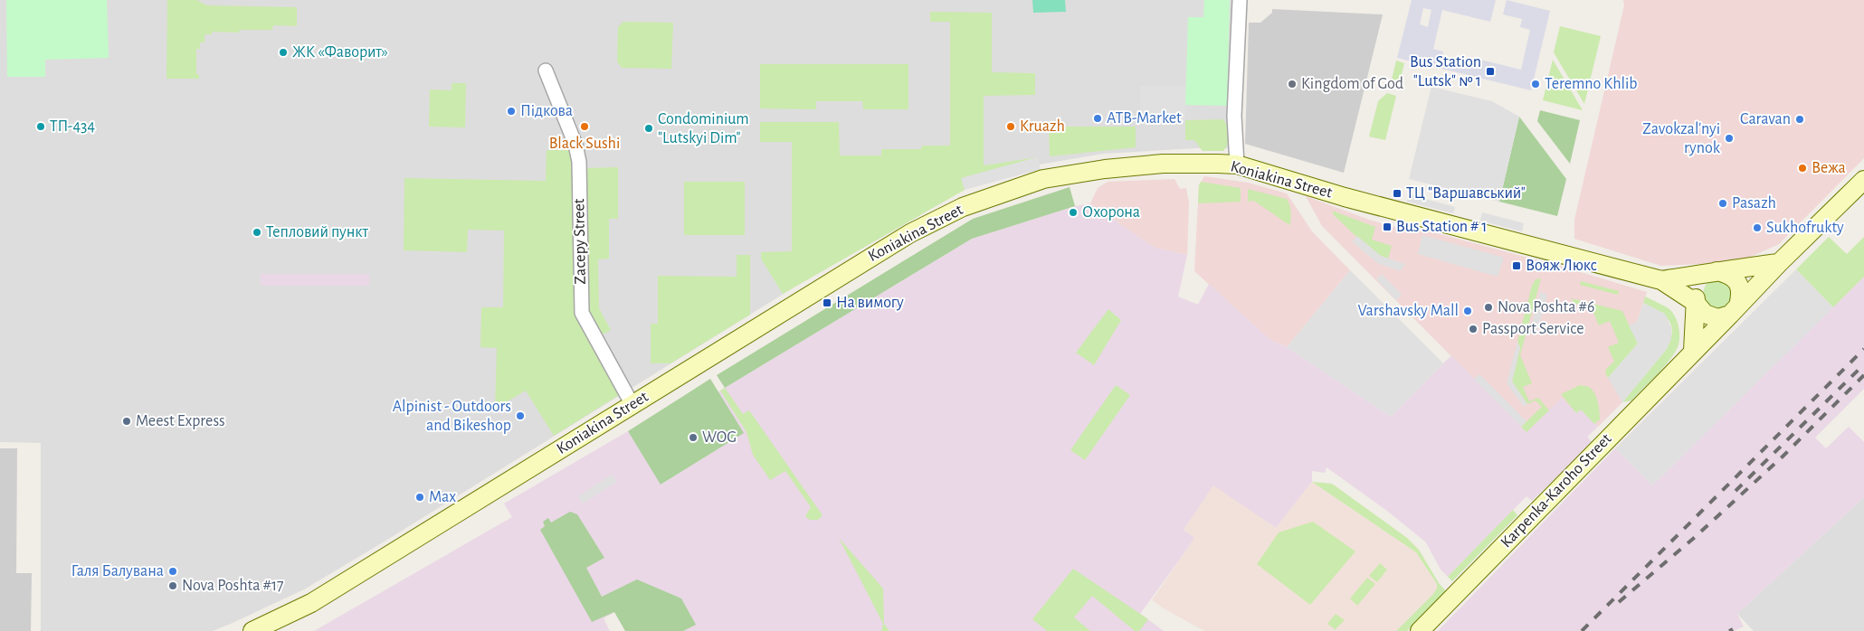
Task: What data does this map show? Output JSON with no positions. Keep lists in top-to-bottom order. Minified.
{"streets":{"main road":["Koniakina Street","Karpenka-Karoho Street"],"street":["Zacepy Street"]},"crossings":[["Koniakina Street","Zacepy Street"]],"places":{"other":["ЖК «Фаворит»","Kingdom of God","Teremno Khlib","Підкова","ATB-Market","Caravan","ТП-434","Black Sushi","Kruazh","Condominium \"Lutskyi Dim\"","Zavokzal'nyi rynok","Вежа","Pasazh","Охорона","Sukhofrukty","Тепловий пункт","Nova Poshta #6","Varshavsky Mall","Passport Service","Alpinist - Outdoors and Bikeshop","Meest Express","WOG","Max","Галя Балувана","Nova Poshta #17"],"transit":["Bus Station \"Lutsk\" № 1","ТЦ \"Варшавський\"","Bus Station # 1","Вояж Люкс","На вимогу"]}}
